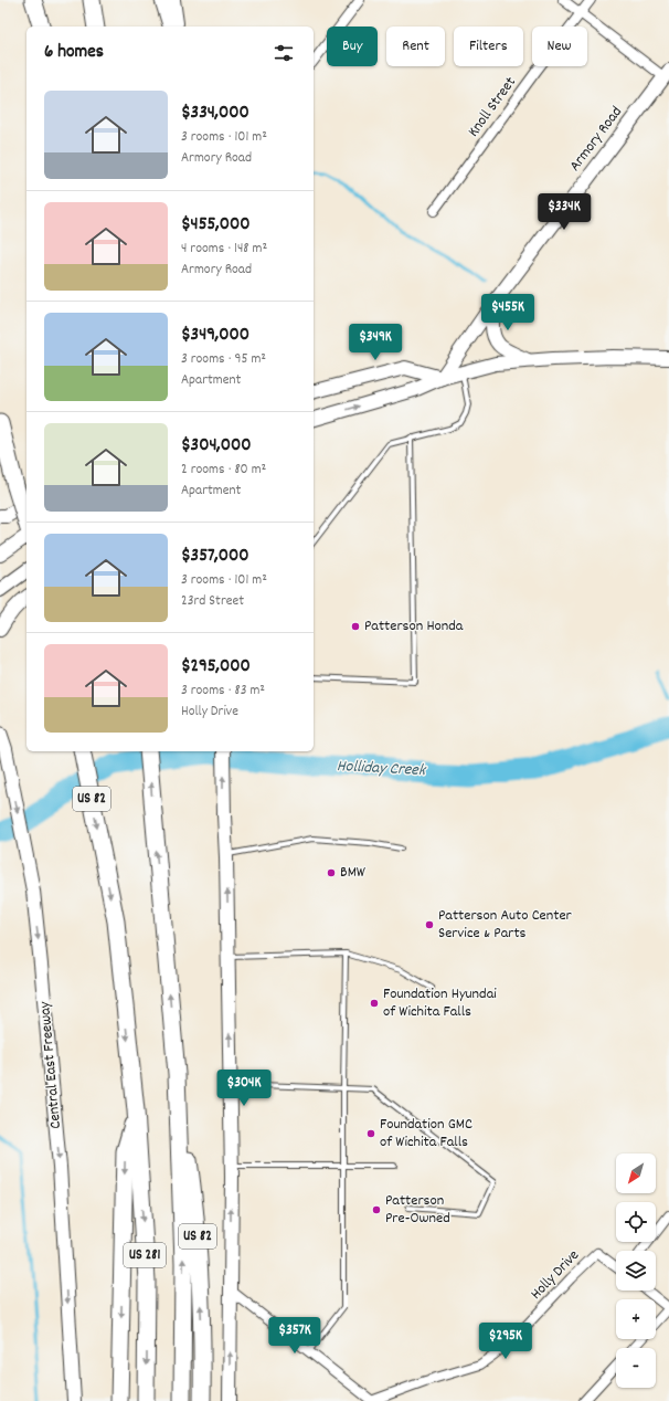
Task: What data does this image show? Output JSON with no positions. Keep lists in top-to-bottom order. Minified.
{"streets":{"highway":["US 82","US 281"],"main road":["Armory Road","Central East Freeway"],"street":["Knoll Street","Holly Drive"]},"crossings":[["US 82","US 281"]],"one_way":["Central East Freeway"],"water":["Holliday Creek"],"places":["Patterson Honda","BMW","Patterson Auto Center Service & Parts","Foundation Hyundai of Wichita Falls","Foundation GMC of Wichita Falls","Patterson Pre-Owned"],"north":"bottom left","page":{"chip":["Buy","Rent","Filters","New"],"heading":"6 homes","list":[{"name":"$334,000","note":"3 rooms · 101 m² · Armory Road"},{"name":"$455,000","note":"4 rooms · 148 m² · Armory Road"},{"name":"$349,000","note":"3 rooms · 95 m² · Apartment"},{"name":"$304,000","note":"2 rooms · 80 m² · Apartment"},{"name":"$357,000","note":"3 rooms · 101 m² · 23rd Street"},{"name":"$295,000","note":"3 rooms · 83 m² · Holly Drive"}],"price":["$334K","$455K","$349K","$304K","$357K","$295K"],"map_buttons":["+","−"]}}
